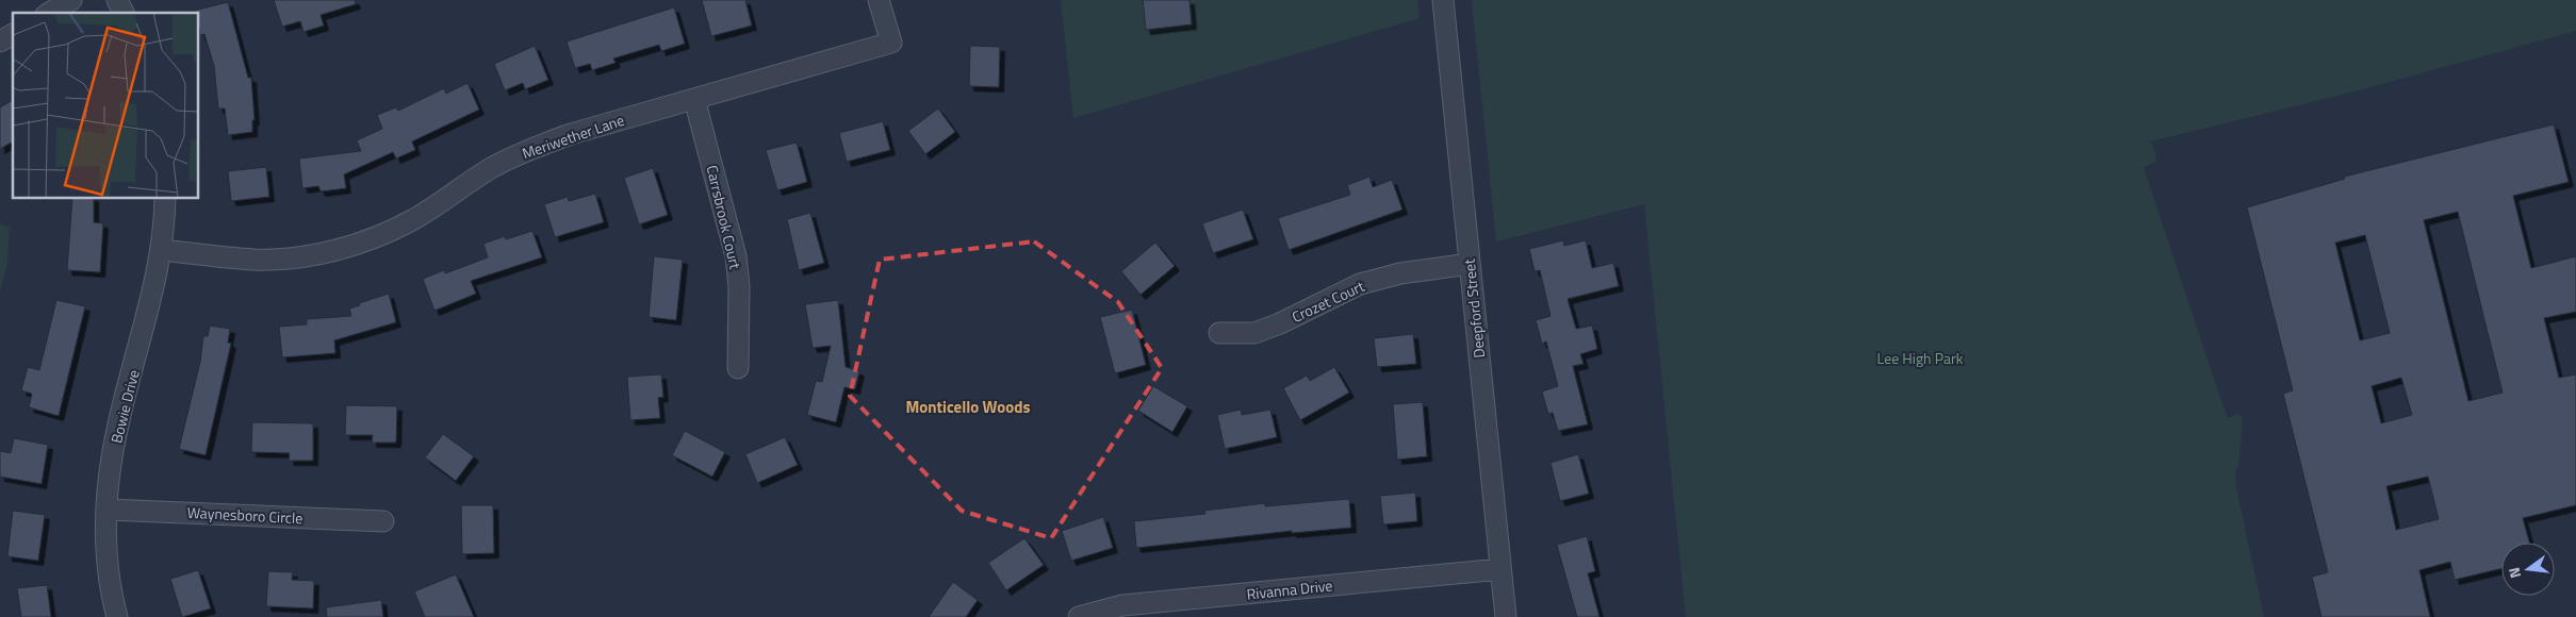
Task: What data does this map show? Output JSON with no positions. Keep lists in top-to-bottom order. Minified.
{"streets":{"street":["Meriwether Lane","Carrsbrook Court","Crozet Court","Deepford Street","Bowie Drive","Waynesboro Circle","Rivanna Drive"]},"crossings":[["Meriwether Lane","Carrsbrook Court"],["Meriwether Lane","Bowie Drive"],["Crozet Court","Deepford Street"],["Deepford Street","Rivanna Drive"],["Bowie Drive","Waynesboro Circle"]],"districts":["Monticello Woods"],"parks":["Lee High Park"],"north":"left"}
